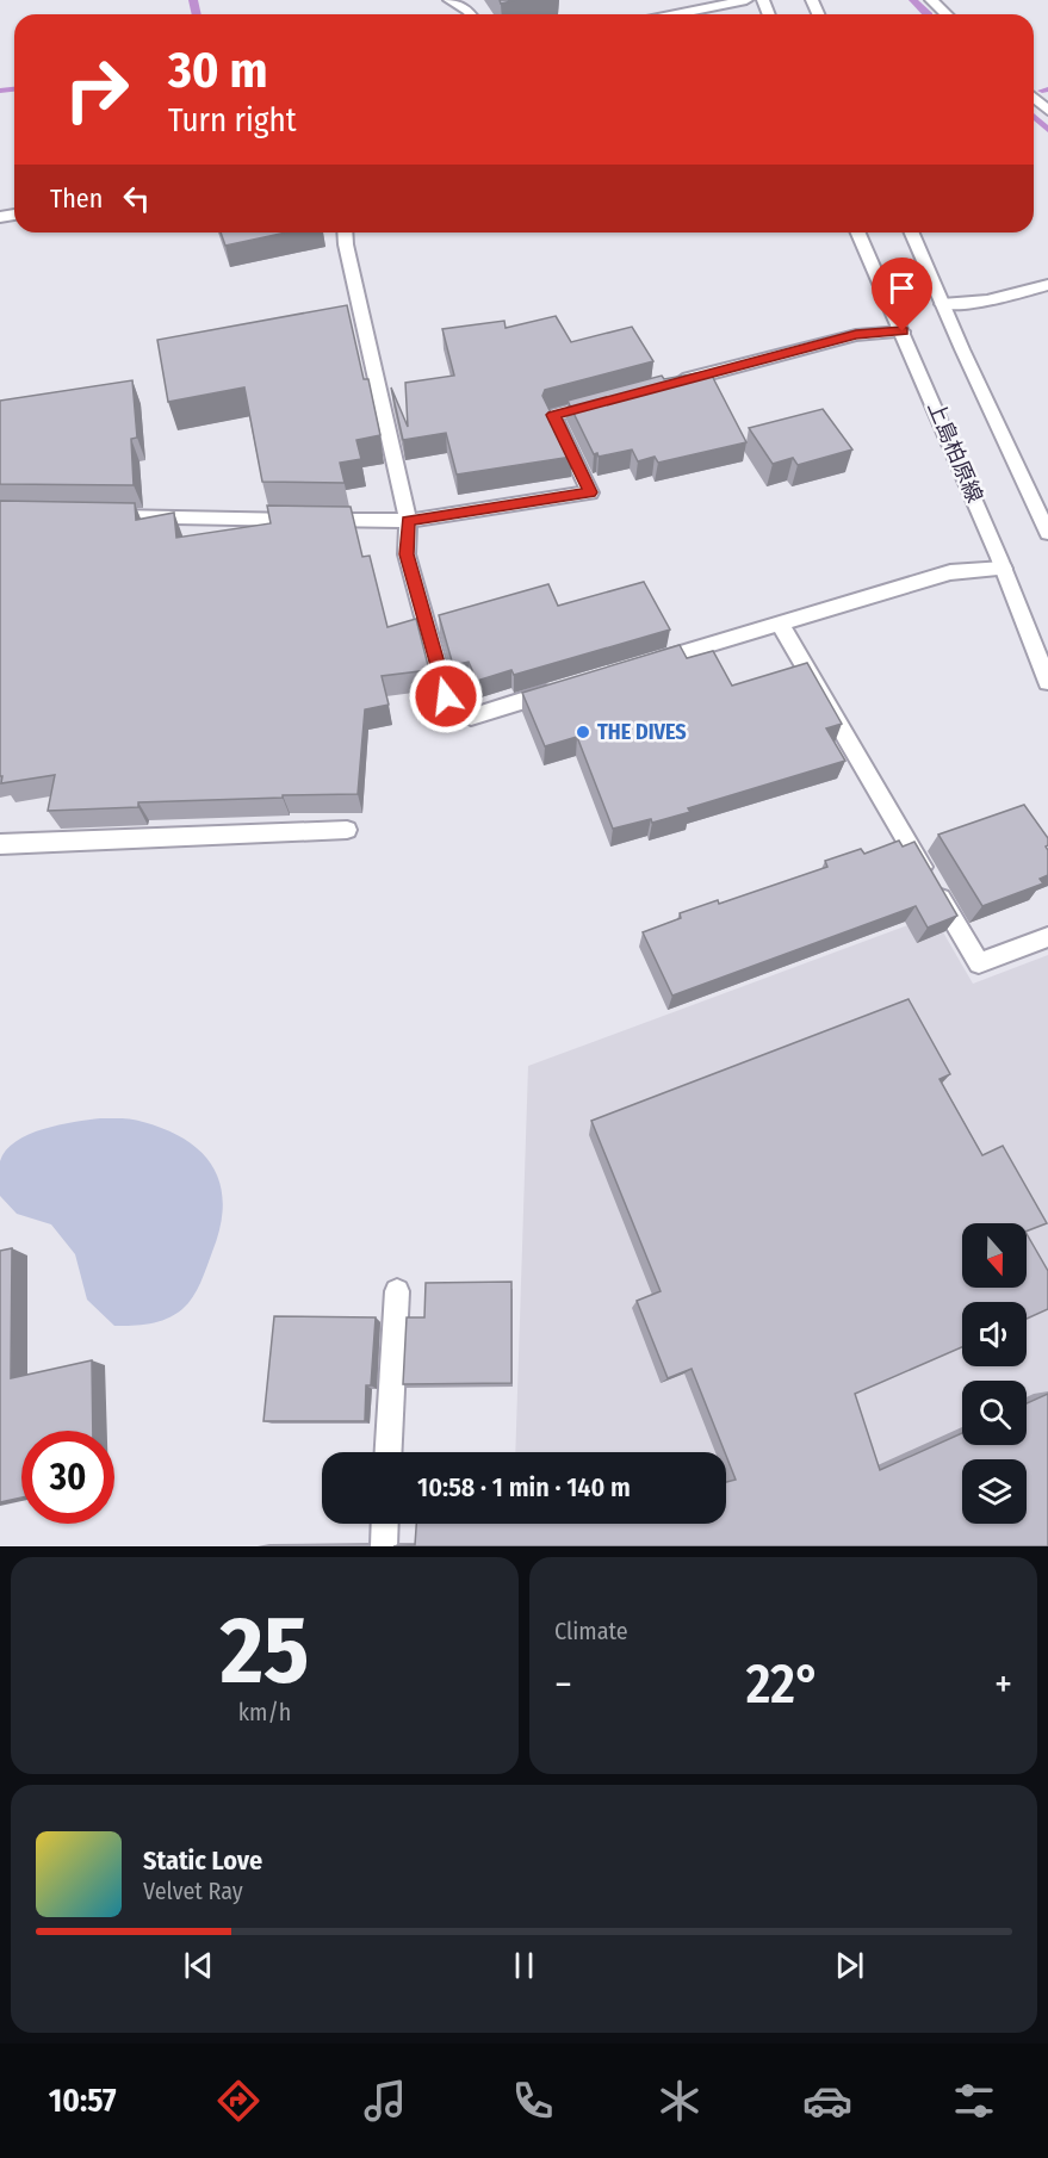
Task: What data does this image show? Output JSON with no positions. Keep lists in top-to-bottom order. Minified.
{"streets":{"street":["上島柏原線"]},"places":["THE DIVES"],"north":"bottom","page":{"turn":["30 m","Turn right"],"then":"Then","limit":"30","trip":"10:58 · 1 min · 140 m","tile":[["25","km/h"],"Climate"],"heat":["−","22°","+"],"song":["Static Love","Velvet Ray"],"tabs":"10:57"}}
